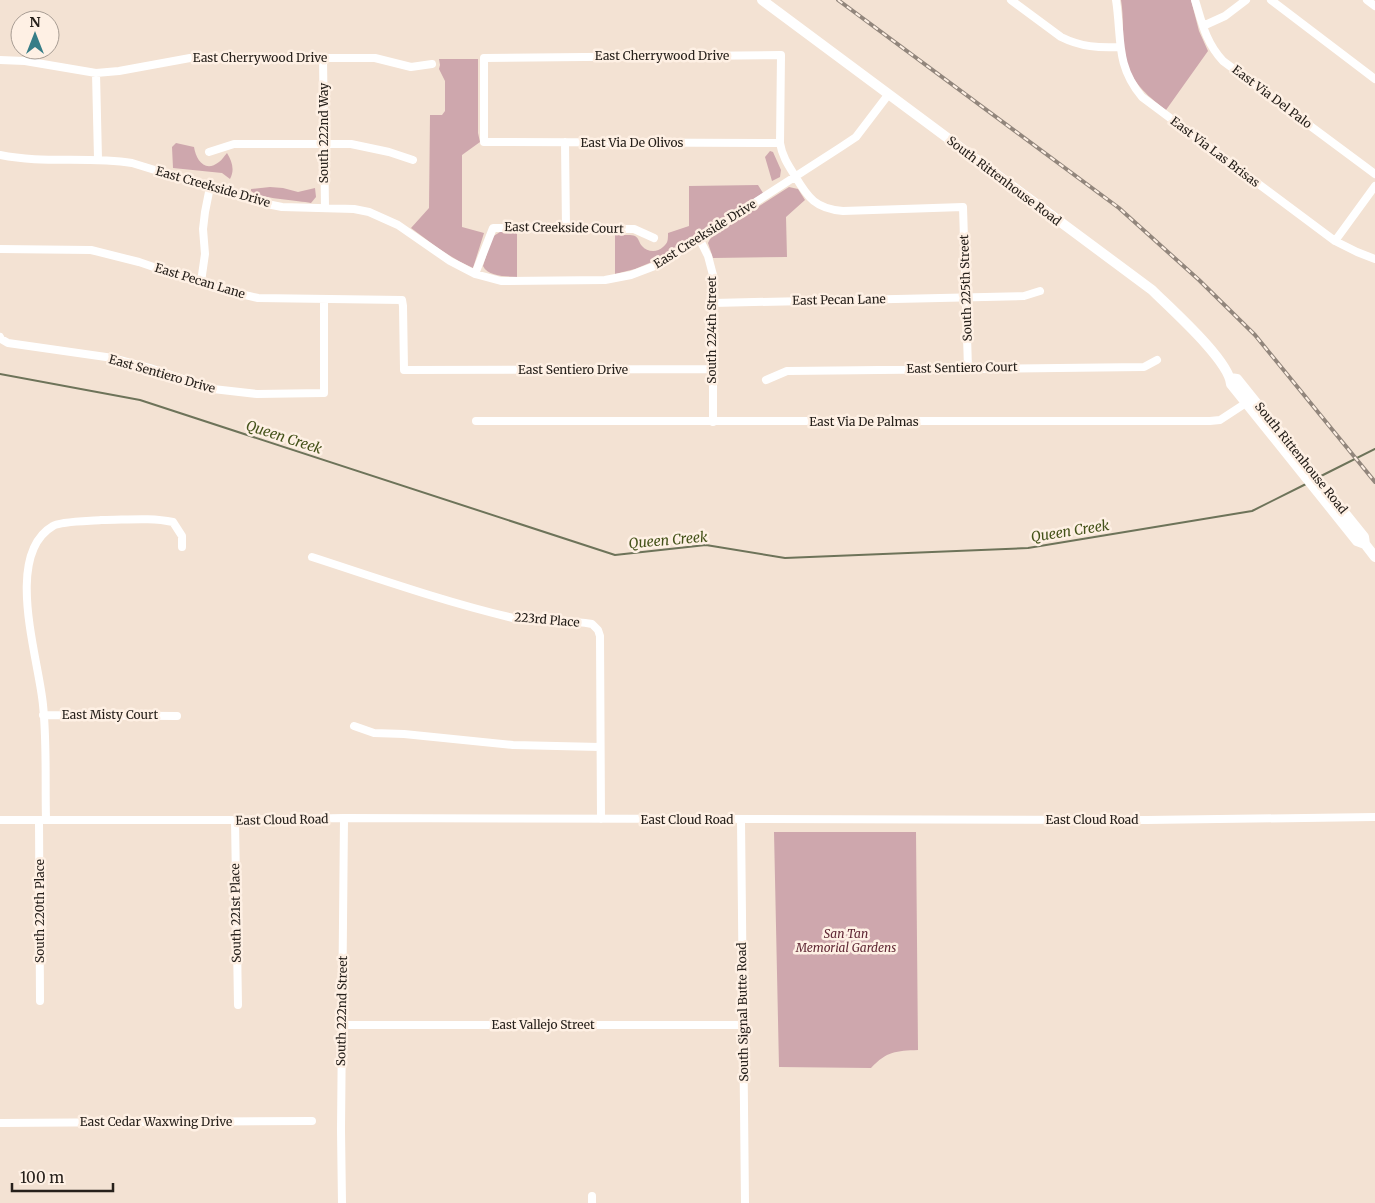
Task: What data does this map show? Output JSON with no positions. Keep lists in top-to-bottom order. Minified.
{"streets":{"main road":["South Rittenhouse Road"],"street":["East Cherrywood Drive","East Via Del Palo","South 222nd Way","East Via De Olivos","East Via Las Brisas","East Creekside Drive","East Creekside Court","East Pecan Lane","South 225th Street","South 224th Street","East Sentiero Court","East Sentiero Drive","East Via De Palmas","223rd Place","East Misty Court","East Cloud Road","South 220th Place","South 221st Place","South 222nd Street","South Signal Butte Road","East Vallejo Street","East Cedar Waxwing Drive"]},"crossings":[["East Cherrywood Drive","South 222nd Way"],["East Cherrywood Drive","East Via De Olivos"],["South 222nd Way","East Creekside Drive"],["South Rittenhouse Road","East Creekside Drive"],["South Rittenhouse Road","East Via De Palmas"],["East Creekside Drive","East Creekside Court"],["East Creekside Drive","South 225th Street"],["East Creekside Drive","South 224th Street"],["East Pecan Lane","South 225th Street"],["East Pecan Lane","South 224th Street"],["East Pecan Lane","East Sentiero Drive"],["South 225th Street","East Sentiero Court"],["South 224th Street","East Sentiero Drive"],["South 224th Street","East Via De Palmas"],["223rd Place","East Cloud Road"],["East Misty Court","South 220th Place"],["East Cloud Road","South 220th Place"],["East Cloud Road","South 221st Place"],["East Cloud Road","South 222nd Street"],["East Cloud Road","South Signal Butte Road"],["South 222nd Street","East Vallejo Street"],["South Signal Butte Road","East Vallejo Street"]],"water":["Queen Creek"],"parks":["San Tan Memorial Gardens"],"scale_bar":"100 m","north":"top"}
